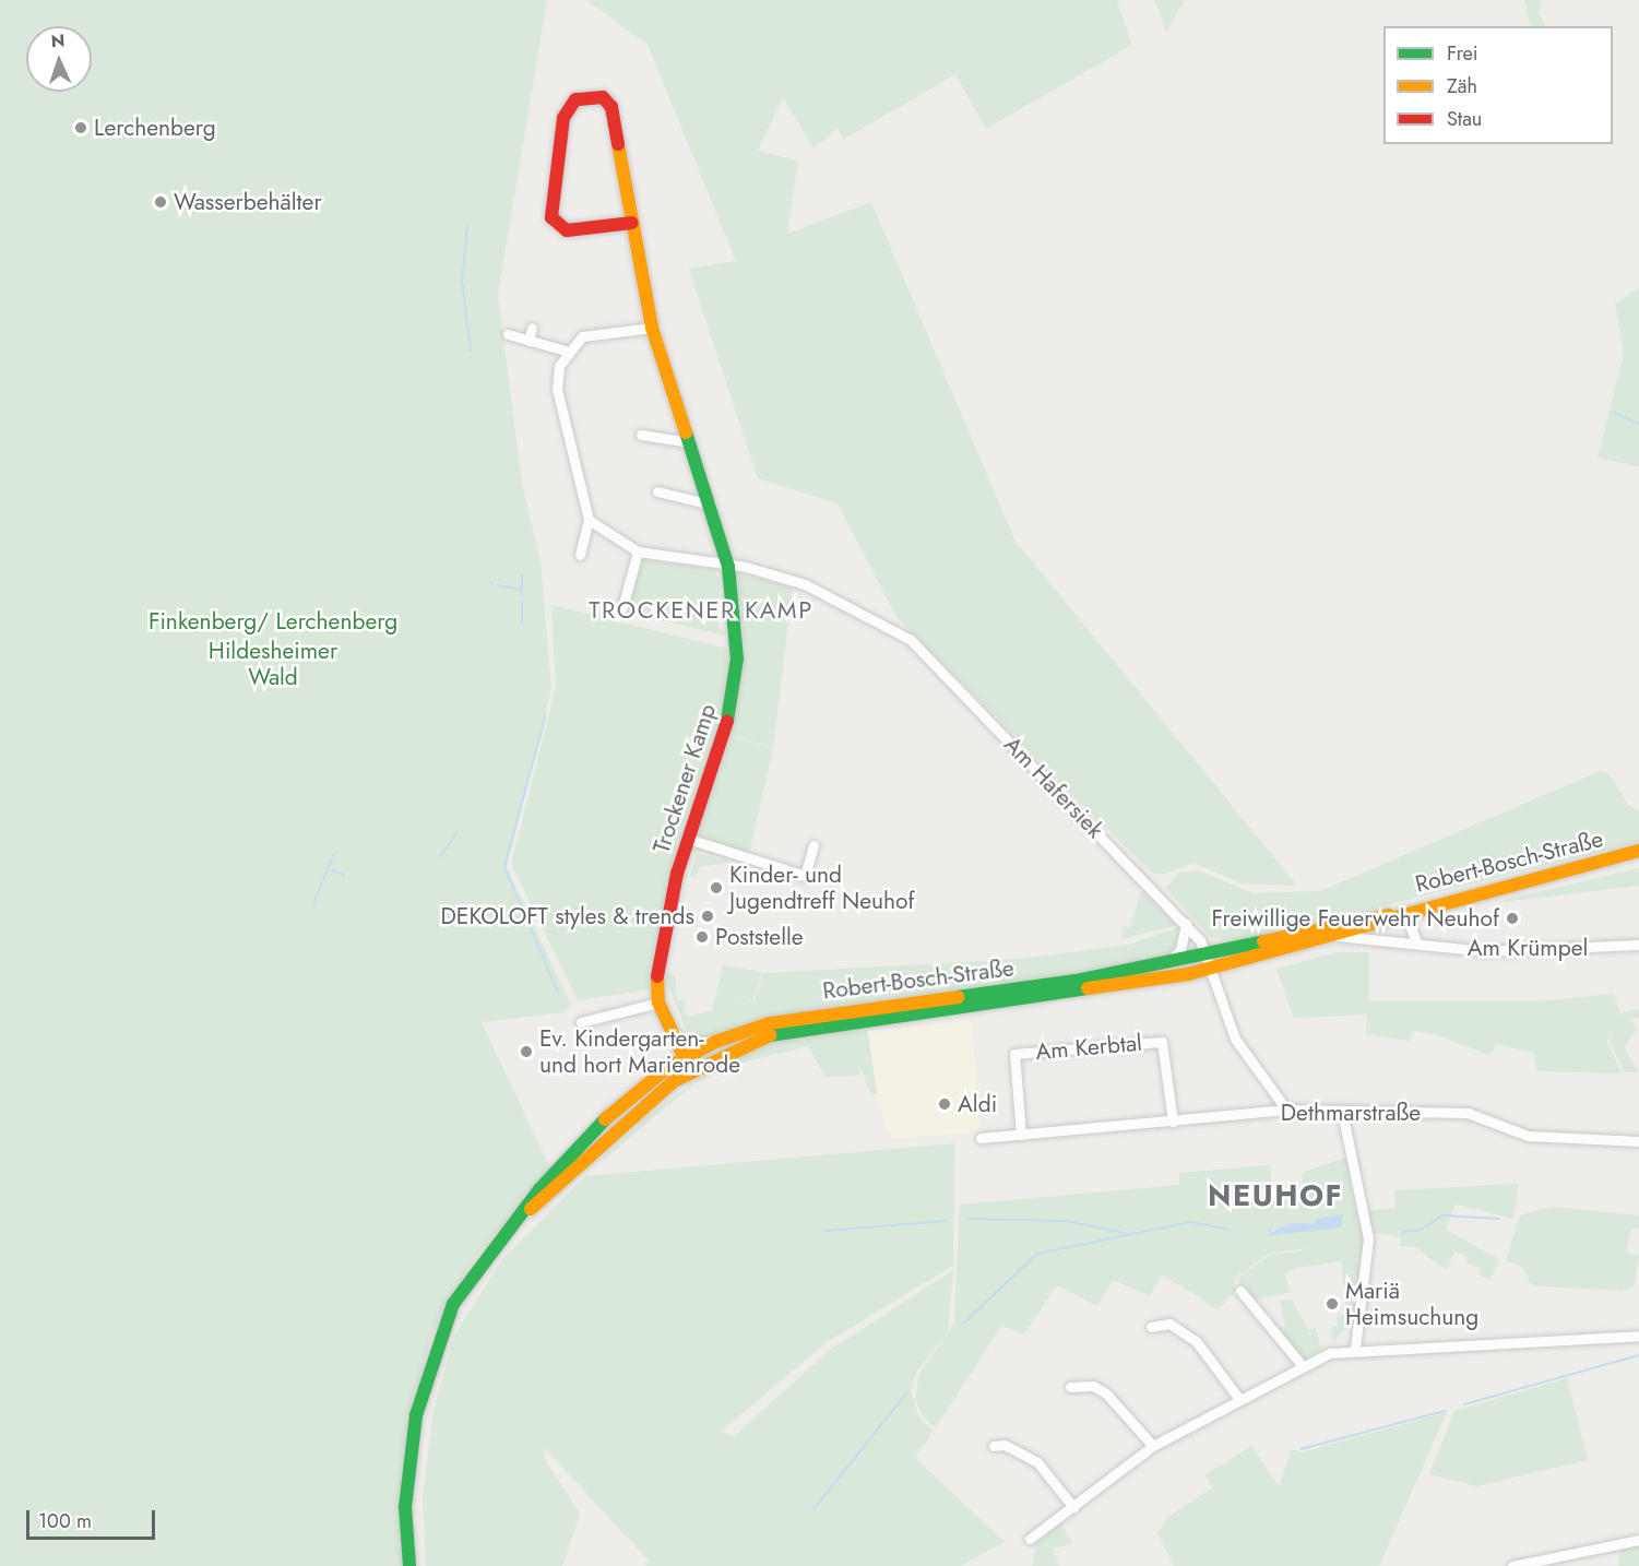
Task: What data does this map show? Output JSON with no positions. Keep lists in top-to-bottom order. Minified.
{"streets":{"main road":["Trockener Kamp","Robert-Bosch-Straße"],"street":["Am Hafersiek","Am Krümpel","Am Kerbtal","Dethmarstraße"]},"crossings":[["Trockener Kamp","Am Hafersiek"],["Trockener Kamp","Robert-Bosch-Straße"],["Am Hafersiek","Robert-Bosch-Straße"],["Am Hafersiek","Dethmarstraße"],["Robert-Bosch-Straße","Am Krümpel"],["Am Kerbtal","Dethmarstraße"]],"districts":["TROCKENER KAMP","NEUHOF"],"parks":["Finkenberg/ Lerchenberg","Hildesheimer Wald"],"places":["Lerchenberg","Wasserbehälter","Kinder- und Jugendtreff Neuhof","DEKOLOFT styles & trends","Freiwillige Feuerwehr Neuhof","Poststelle","Ev. Kindergarten- und hort Marienrode","Aldi","Mariä Heimsuchung"],"legend":["Frei","Zäh","Stau"],"scale_bar":"100 m","north":"top"}
